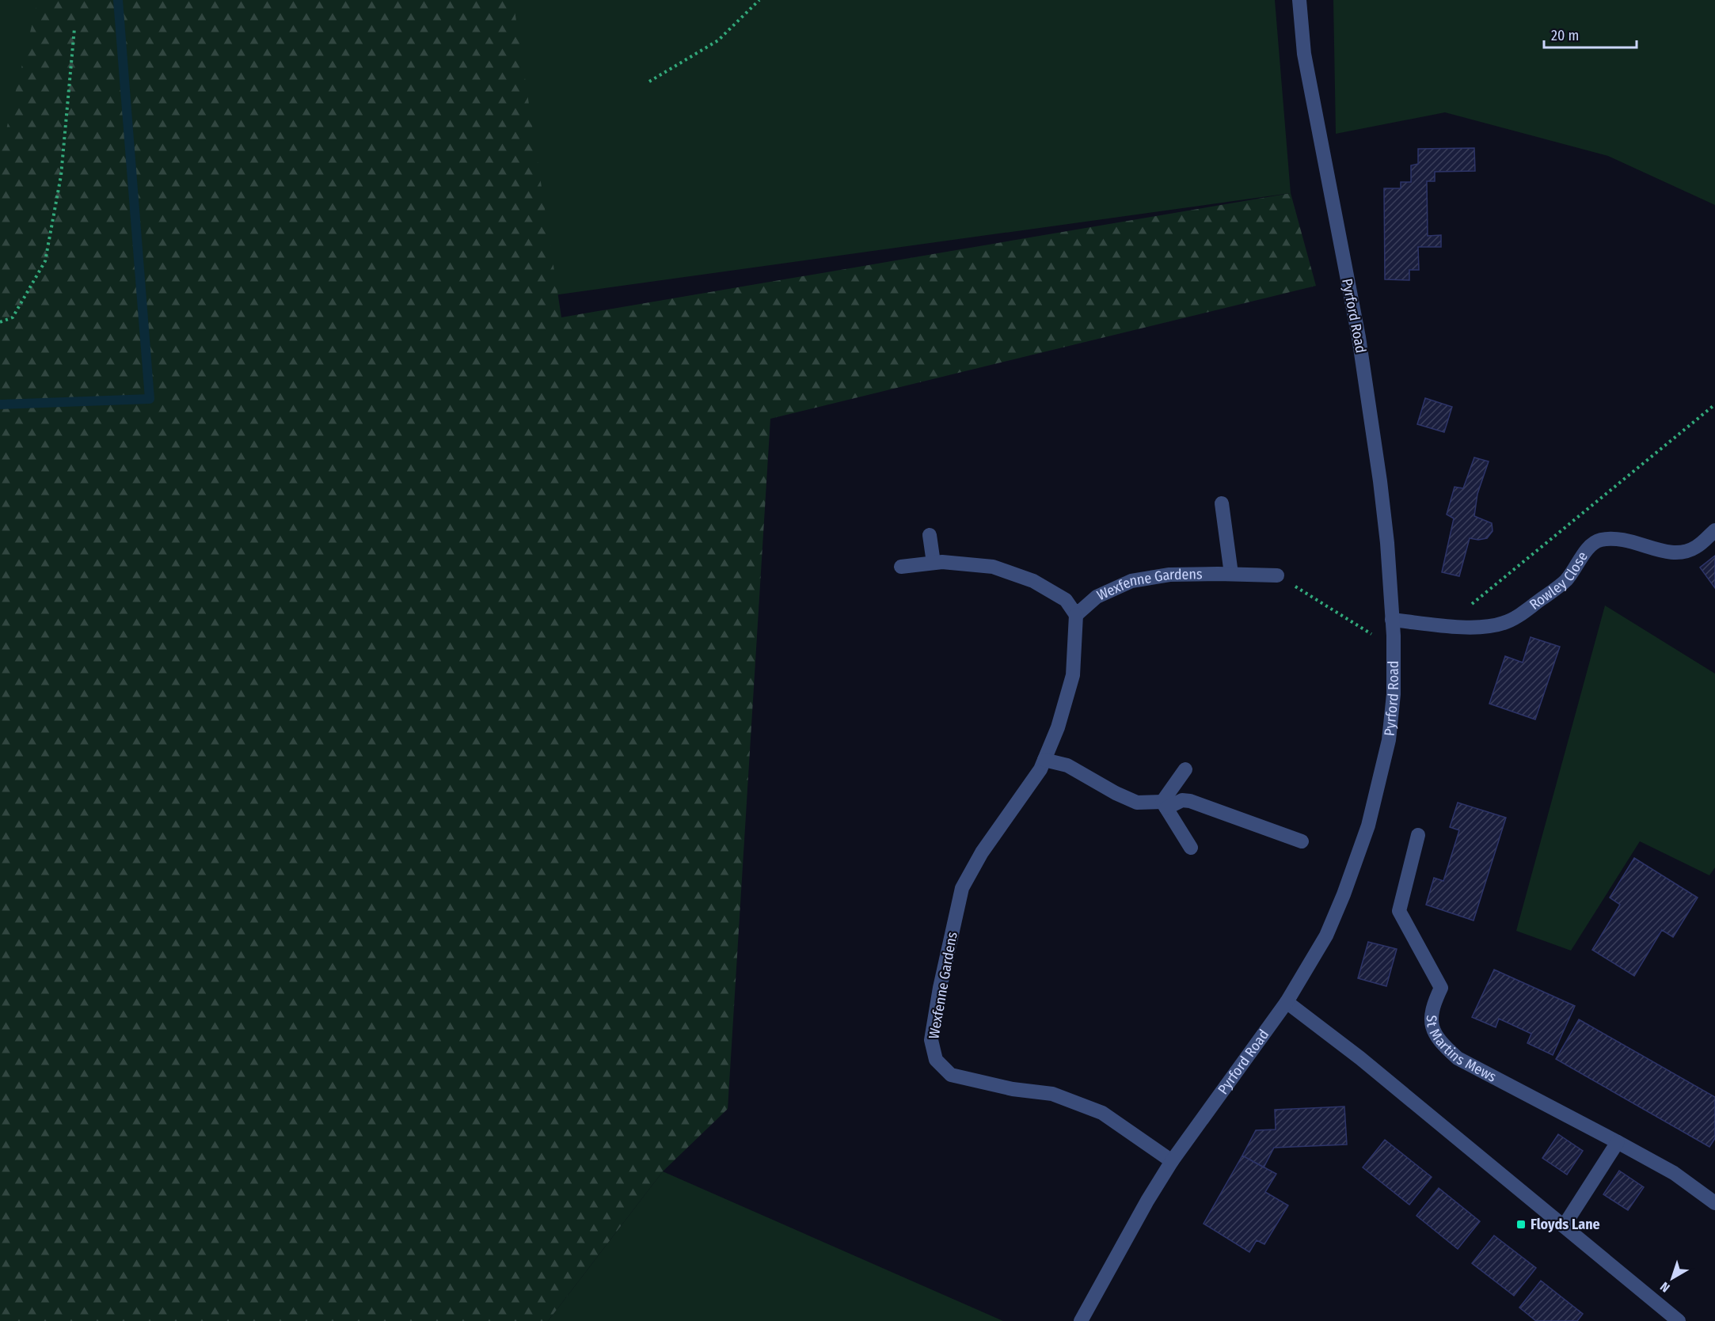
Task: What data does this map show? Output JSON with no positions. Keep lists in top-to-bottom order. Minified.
{"streets":{"street":["Pyrford Road","Rowley Close","Wexfenne Gardens","St Martins Mews"]},"crossings":[["Pyrford Road","Rowley Close"],["Pyrford Road","Wexfenne Gardens"]],"places":{"transit":["Floyds Lane"]},"scale_bar":"20 m","north":"bottom left"}
